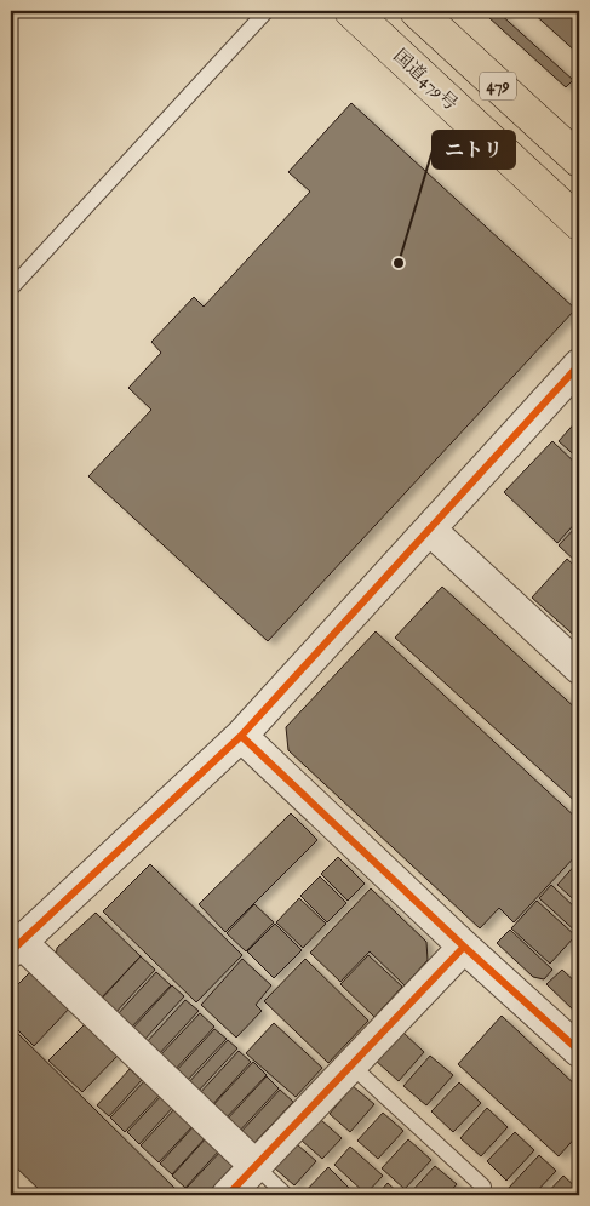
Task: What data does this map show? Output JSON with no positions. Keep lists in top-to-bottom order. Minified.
{"streets":{"highway":["国道479号","479"]},"places":["ニトリ"]}
